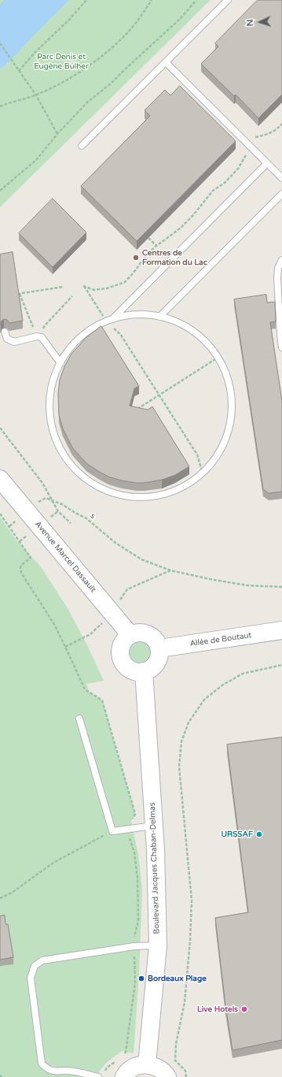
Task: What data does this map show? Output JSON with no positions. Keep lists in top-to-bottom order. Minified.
{"streets":{"main road":["Avenue Marcel Dassault","Allée de Boutaut","Boulevard Jacques Chaban-Delmas"],"path":["s"]},"crossings":[["s","Avenue Marcel Dassault"],["Avenue Marcel Dassault","Allée de Boutaut"],["Avenue Marcel Dassault","Boulevard Jacques Chaban-Delmas"],["Allée de Boutaut","Boulevard Jacques Chaban-Delmas"]],"parks":["Parc Denis et Eugène Bülher"],"places":["Centres de Formation du Lac","URSSAF","Bordeaux Plage","Live Hotels"],"north":"left"}
